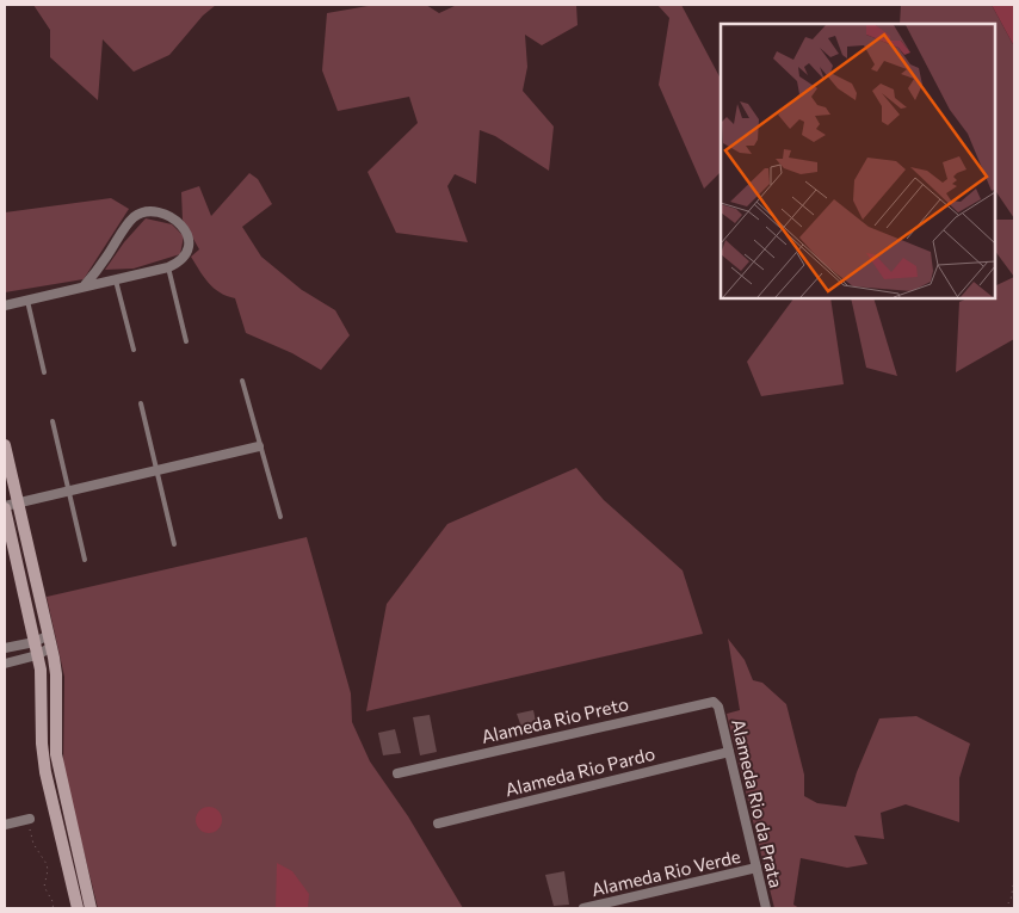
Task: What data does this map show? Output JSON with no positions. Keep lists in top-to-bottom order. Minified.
{"streets":{"street":["Alameda Rio Preto","Alameda Rio Pardo","Alameda Rio da Prata","Alameda Rio Verde"]},"crossings":[["Alameda Rio Preto","Alameda Rio da Prata"],["Alameda Rio Pardo","Alameda Rio da Prata"],["Alameda Rio da Prata","Alameda Rio Verde"]]}
